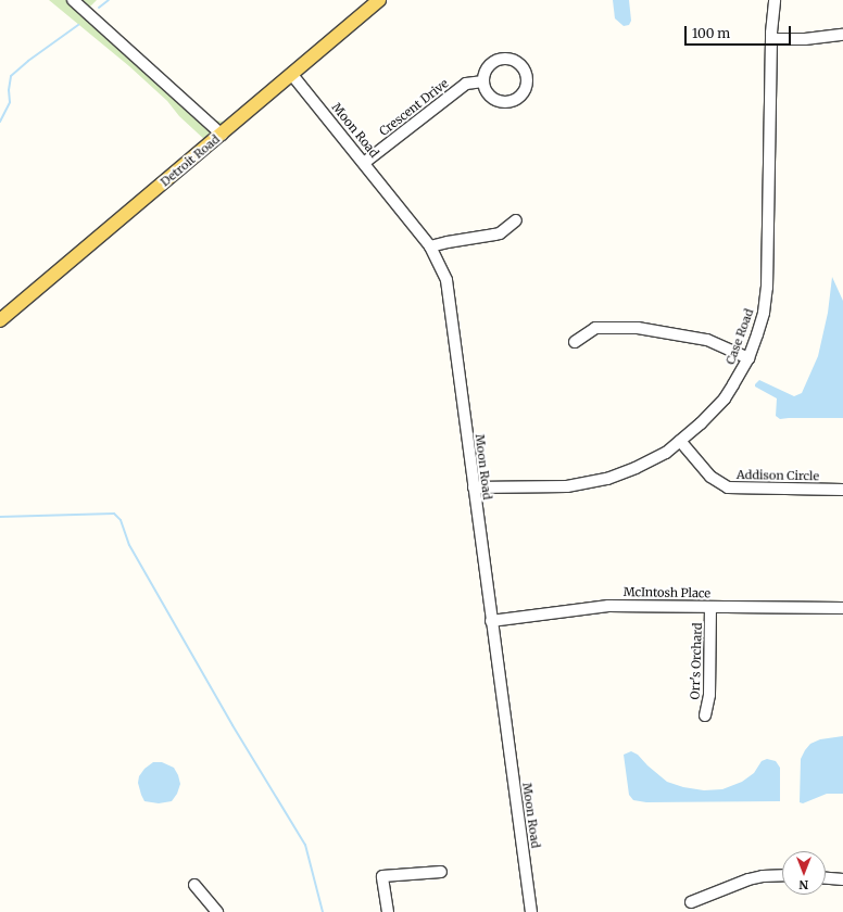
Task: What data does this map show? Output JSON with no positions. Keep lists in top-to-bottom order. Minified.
{"streets":{"main road":["Detroit Road"],"street":["Crescent Drive","Moon Road","Case Road","Addison Circle","McIntosh Place","Orr's Orchard"]},"crossings":[["Crescent Drive","Moon Road"],["Moon Road","Detroit Road"],["Moon Road","Case Road"],["Moon Road","McIntosh Place"],["Case Road","Addison Circle"],["McIntosh Place","Orr's Orchard"]],"scale_bar":"100 m","north":"bottom"}
